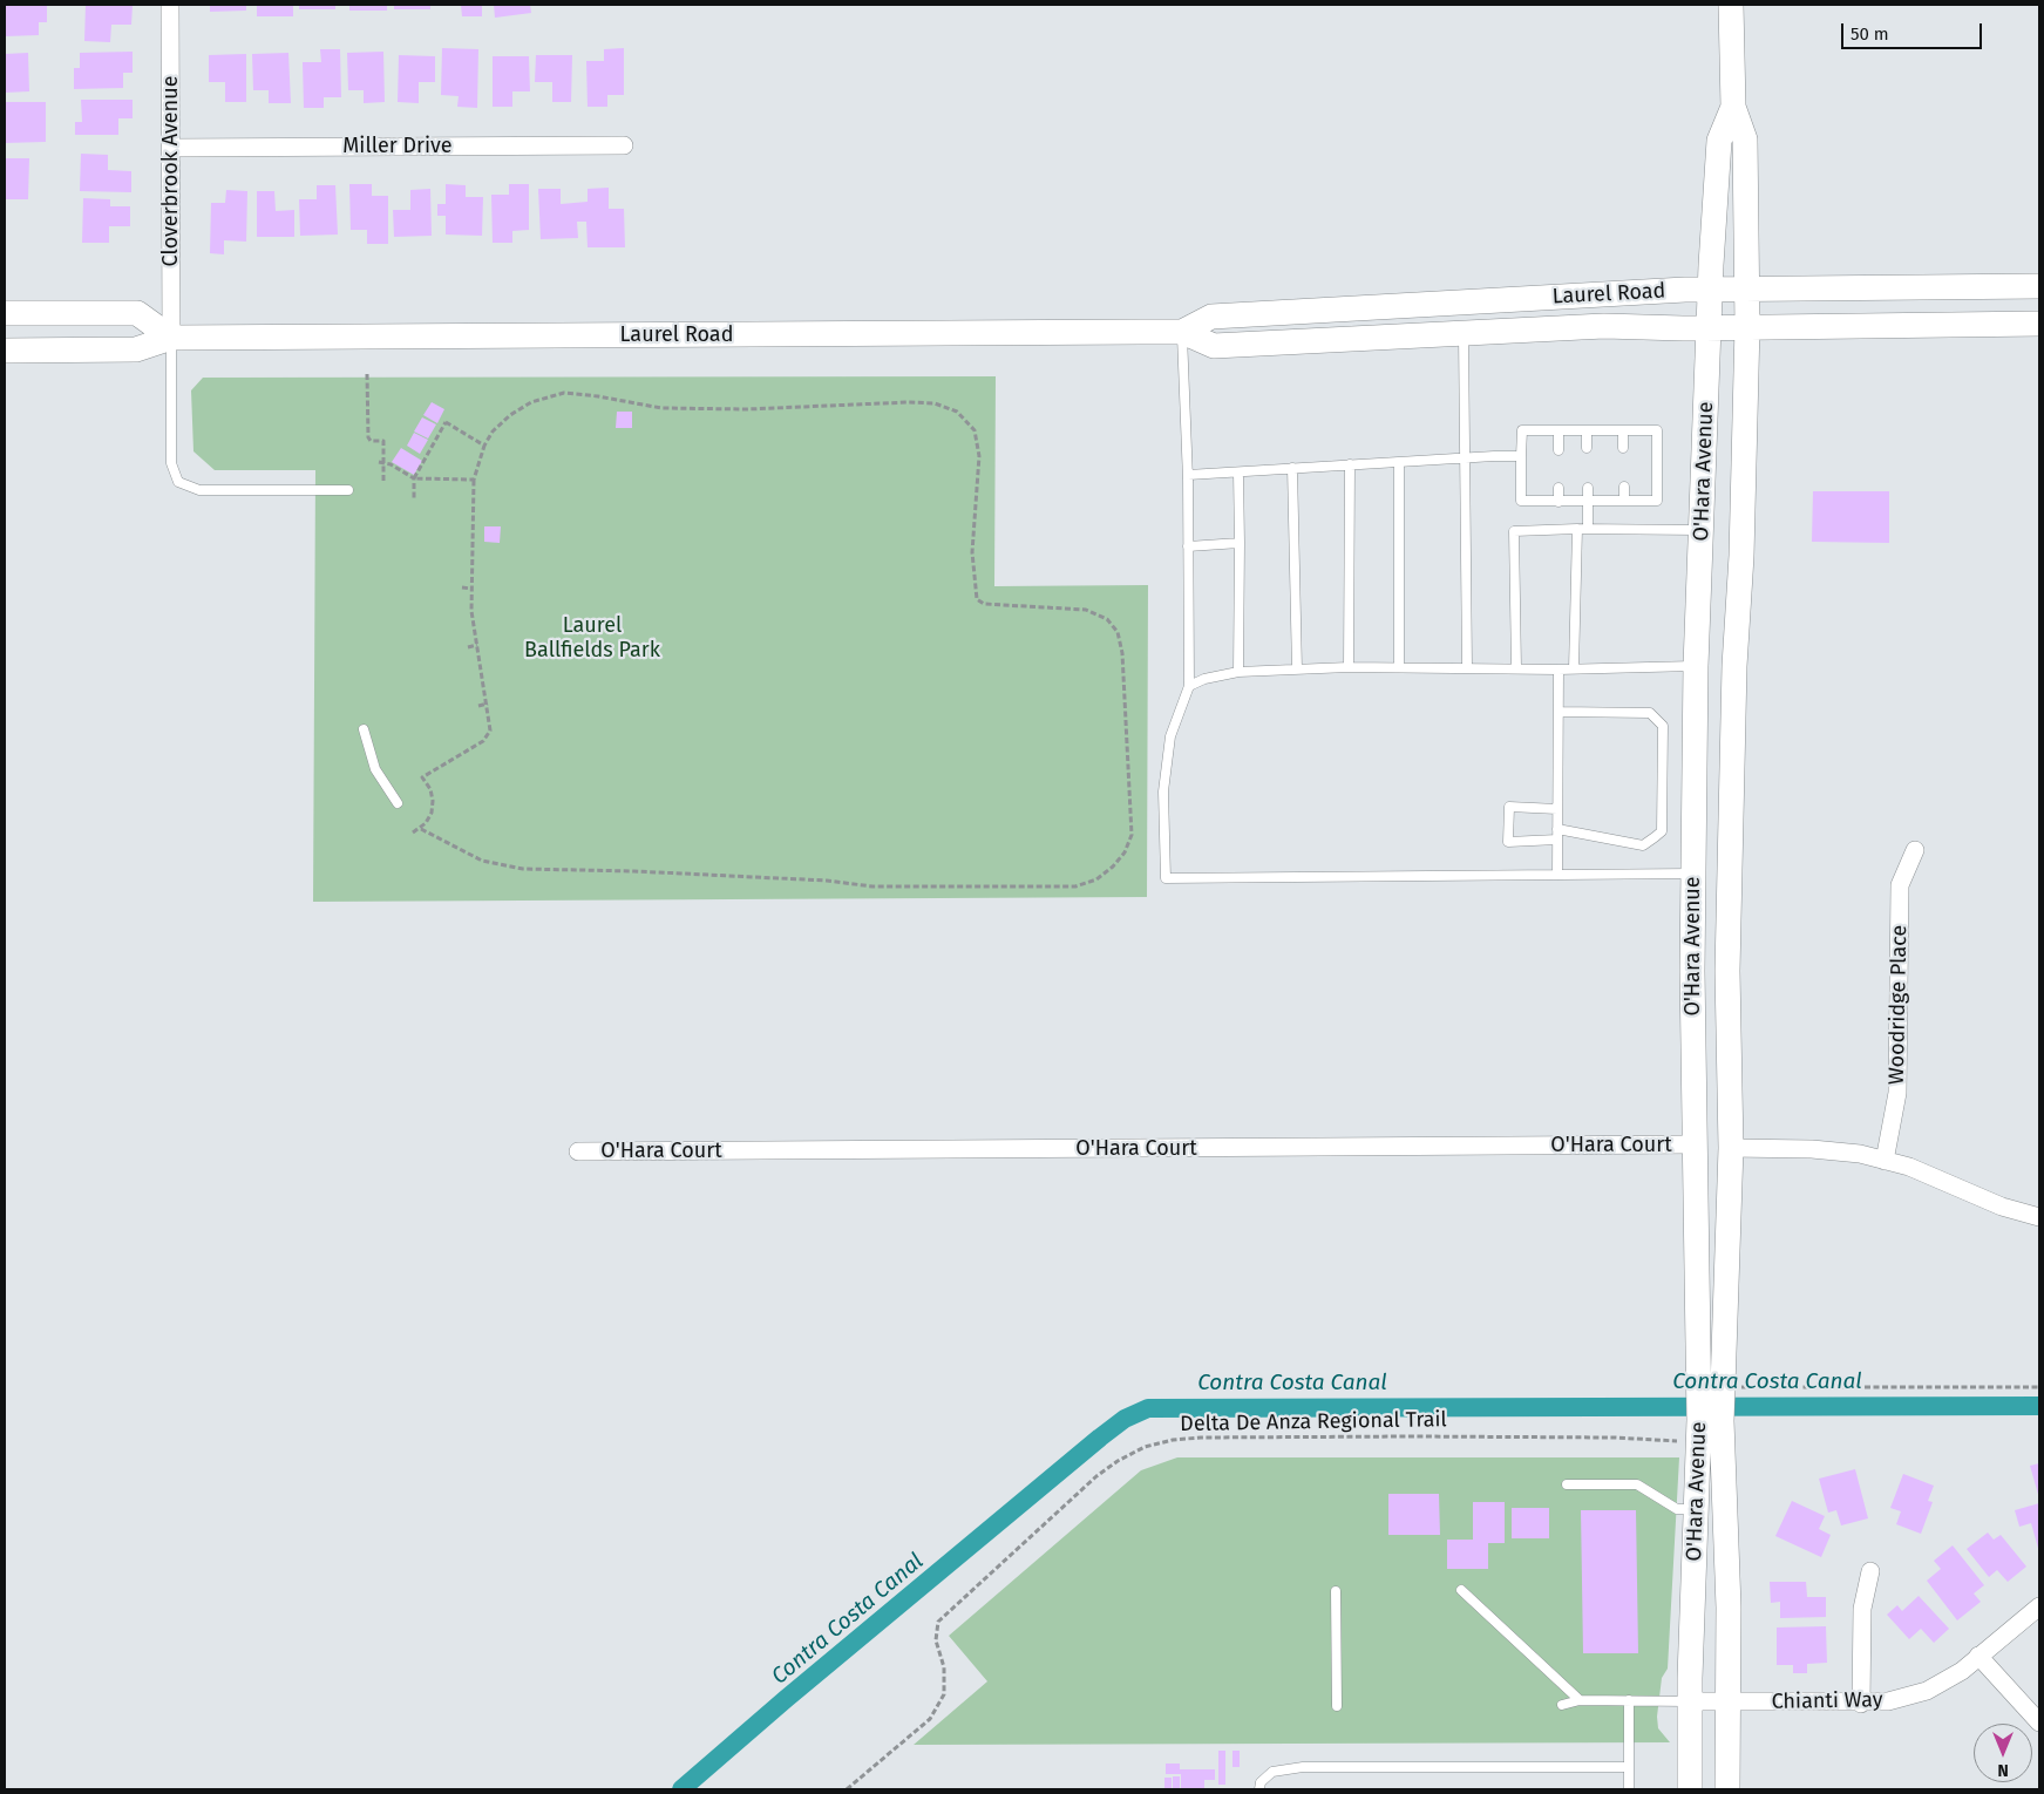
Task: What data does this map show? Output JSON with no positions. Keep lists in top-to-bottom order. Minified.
{"streets":{"main road":["Laurel Road","O'Hara Avenue"],"street":["Miller Drive","Cloverbrook Avenue","Woodridge Place","O'Hara Court","Chianti Way"],"path":["Delta De Anza Regional Trail"]},"crossings":[["Miller Drive","Cloverbrook Avenue"],["Cloverbrook Avenue","Laurel Road"],["Laurel Road","O'Hara Avenue"],["O'Hara Avenue","O'Hara Court"],["O'Hara Avenue","Chianti Way"]],"water":["Contra Costa Canal"],"parks":["Laurel Ballfields Park"],"scale_bar":"50 m","north":"bottom"}
